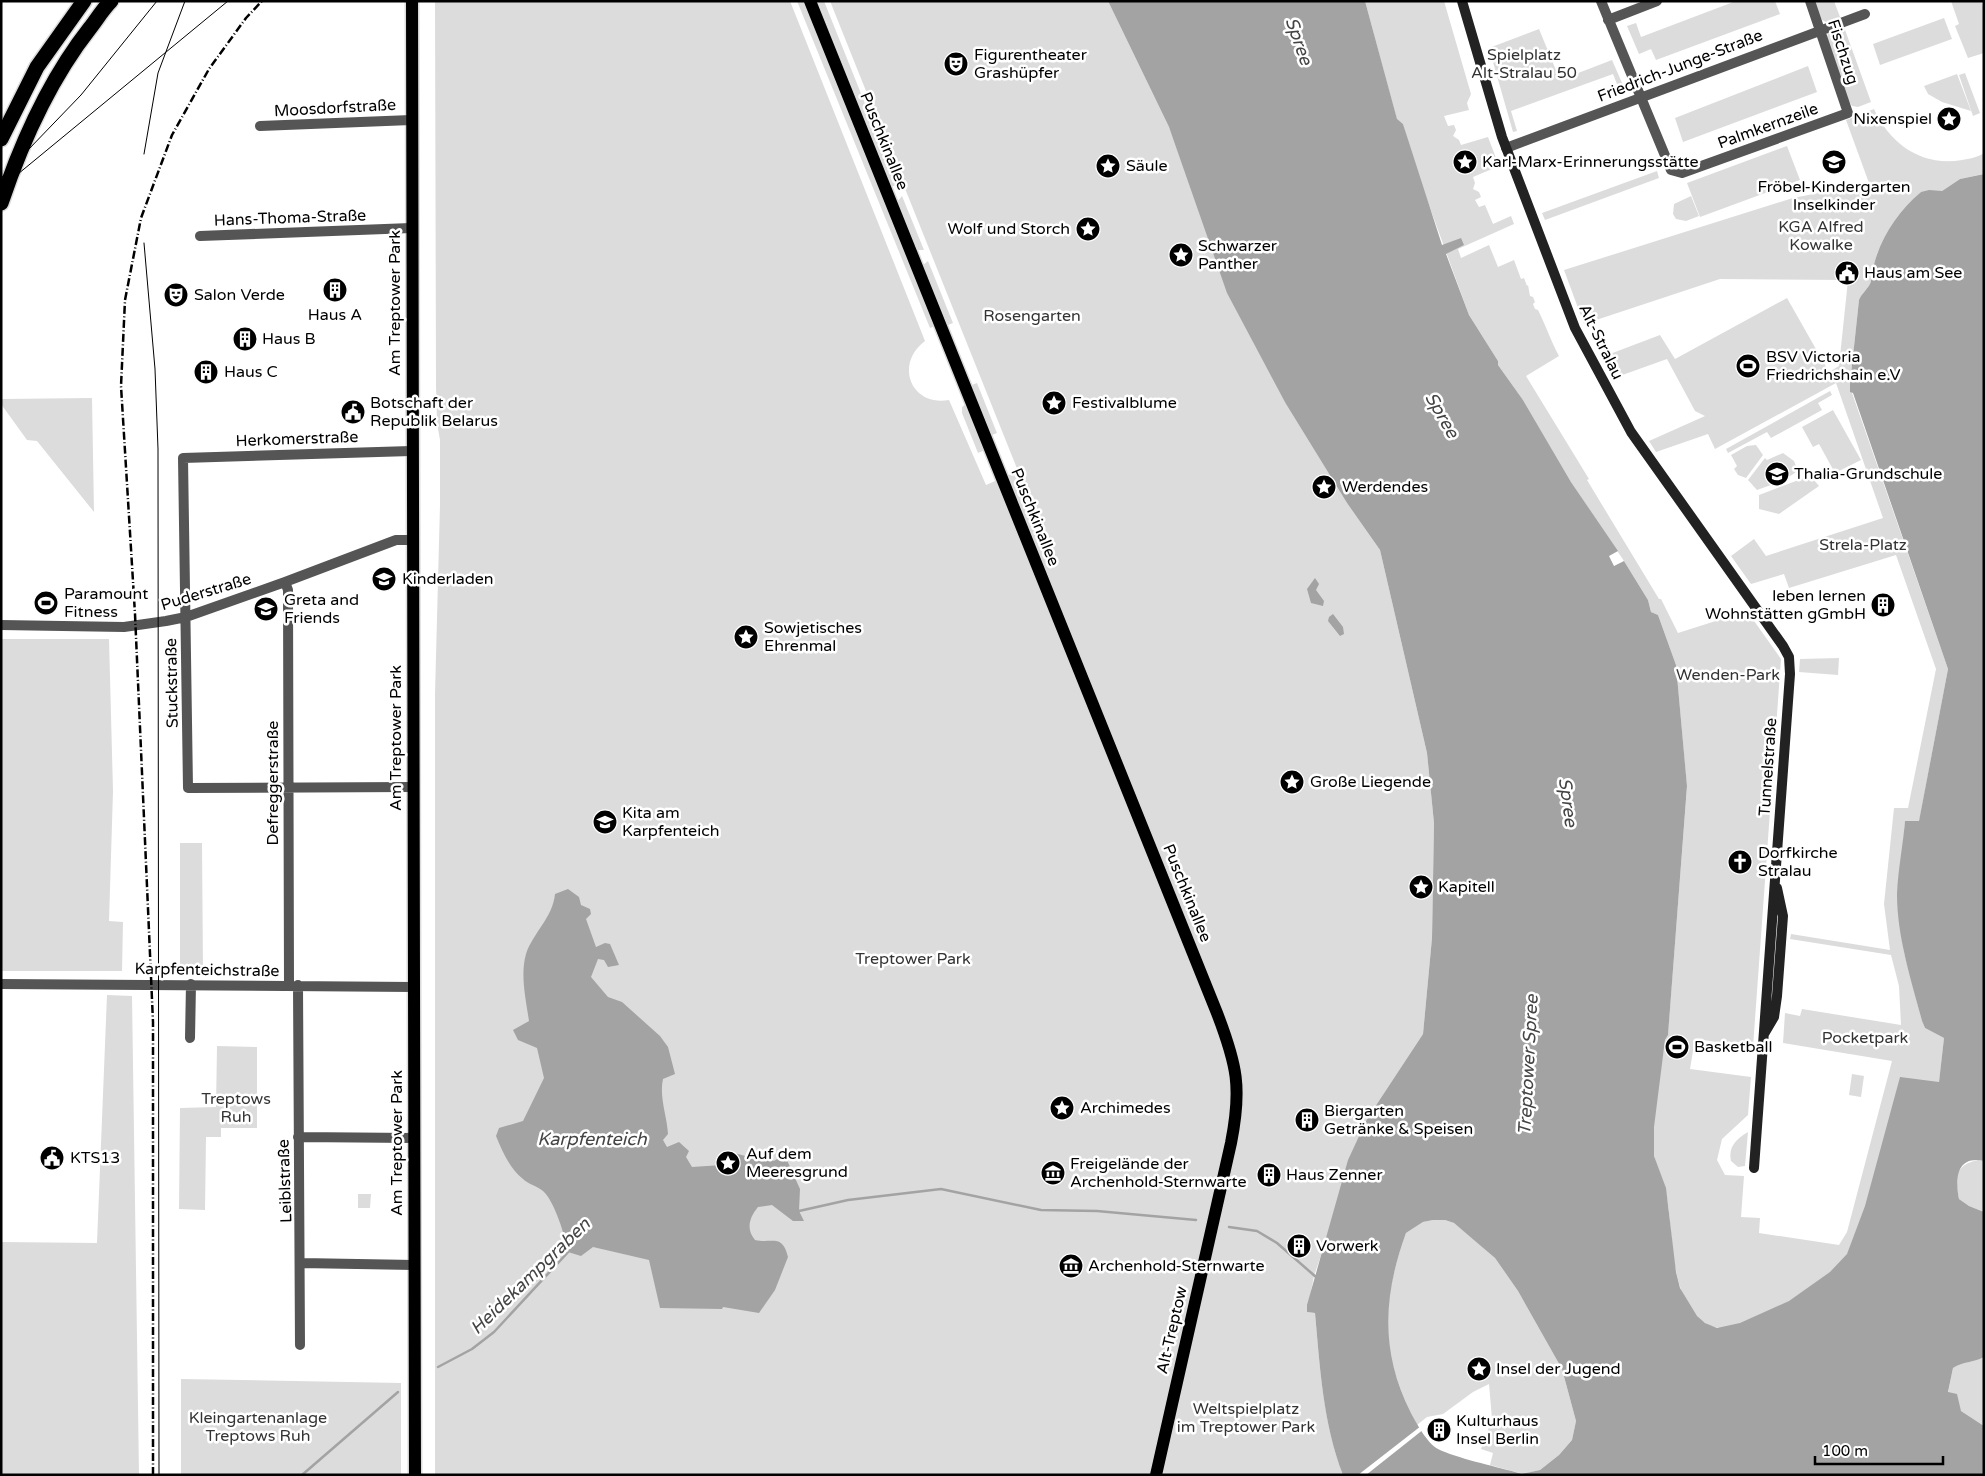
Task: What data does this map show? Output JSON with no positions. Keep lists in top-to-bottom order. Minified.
{"streets":{"main road":["Puschkinallee","Am Treptower Park","Alt-Treptow"],"street":["Fischzug","Friedrich-Junge-Straße","Moosdorfstraße","Palmkernzeile","Hans-Thoma-Straße","Alt-Stralau","Herkomerstraße","Puderstraße","Stuckstraße","Tunnelstraße","Defreggerstraße","Karpfenteichstraße","Leiblstraße"]},"crossings":[["Fischzug","Friedrich-Junge-Straße"],["Fischzug","Palmkernzeile"],["Friedrich-Junge-Straße","Palmkernzeile"],["Friedrich-Junge-Straße","Alt-Stralau"],["Moosdorfstraße","Am Treptower Park"],["Puschkinallee","Alt-Treptow"],["Hans-Thoma-Straße","Am Treptower Park"],["Am Treptower Park","Herkomerstraße"],["Am Treptower Park","Puderstraße"],["Am Treptower Park","Karpfenteichstraße"],["Alt-Stralau","Tunnelstraße"],["Herkomerstraße","Stuckstraße"],["Puderstraße","Stuckstraße"],["Puderstraße","Defreggerstraße"],["Stuckstraße","Defreggerstraße"],["Defreggerstraße","Karpfenteichstraße"],["Defreggerstraße","Leiblstraße"],["Karpfenteichstraße","Leiblstraße"]],"water":["Spree","Treptower Spree","Karpfenteich","Heidekampgraben"],"parks":["Spielplatz Alt-Stralau 50","KGA Alfred Kowalke","Rosengarten","Strela-Platz","Wenden-Park","Treptower Park","Pocketpark","Treptows Ruh","Weltspielplatz im Treptower Park","Kleingartenanlage Treptows Ruh"],"places":{"theatre":["Figurentheater Grashüpfer","Salon Verde"],"place":["Nixenspiel","Karl-Marx-Erinnerungsstätte","Säule","Wolf und Storch","Schwarzer Panther","Festivalblume","Werdendes","Sowjetisches Ehrenmal","Große Liegende","Kapitell","Archimedes","Auf dem Meeresgrund","Insel der Jugend"],"school or university":["Fröbel-Kindergarten Inselkinder","Thalia-Grundschule","Kinderladen","Greta and Friends","Kita am Karpfenteich"],"public building":["Haus am See","Botschaft der Republik Belarus","KTS13"],"building":["Haus A","Haus B","Haus C","leben lernen Wohnstätten gGmbH","Biergarten Getränke & Speisen","Haus Zenner","Vorwerk","Kulturhaus Insel Berlin"],"sports":["BSV Victoria Friedrichshain e.V","Paramount Fitness","Basketball"],"church":["Dorfkirche Stralau"],"museum":["Freigelände der Archenhold-Sternwarte","Archenhold-Sternwarte"]},"scale_bar":"100 m"}
